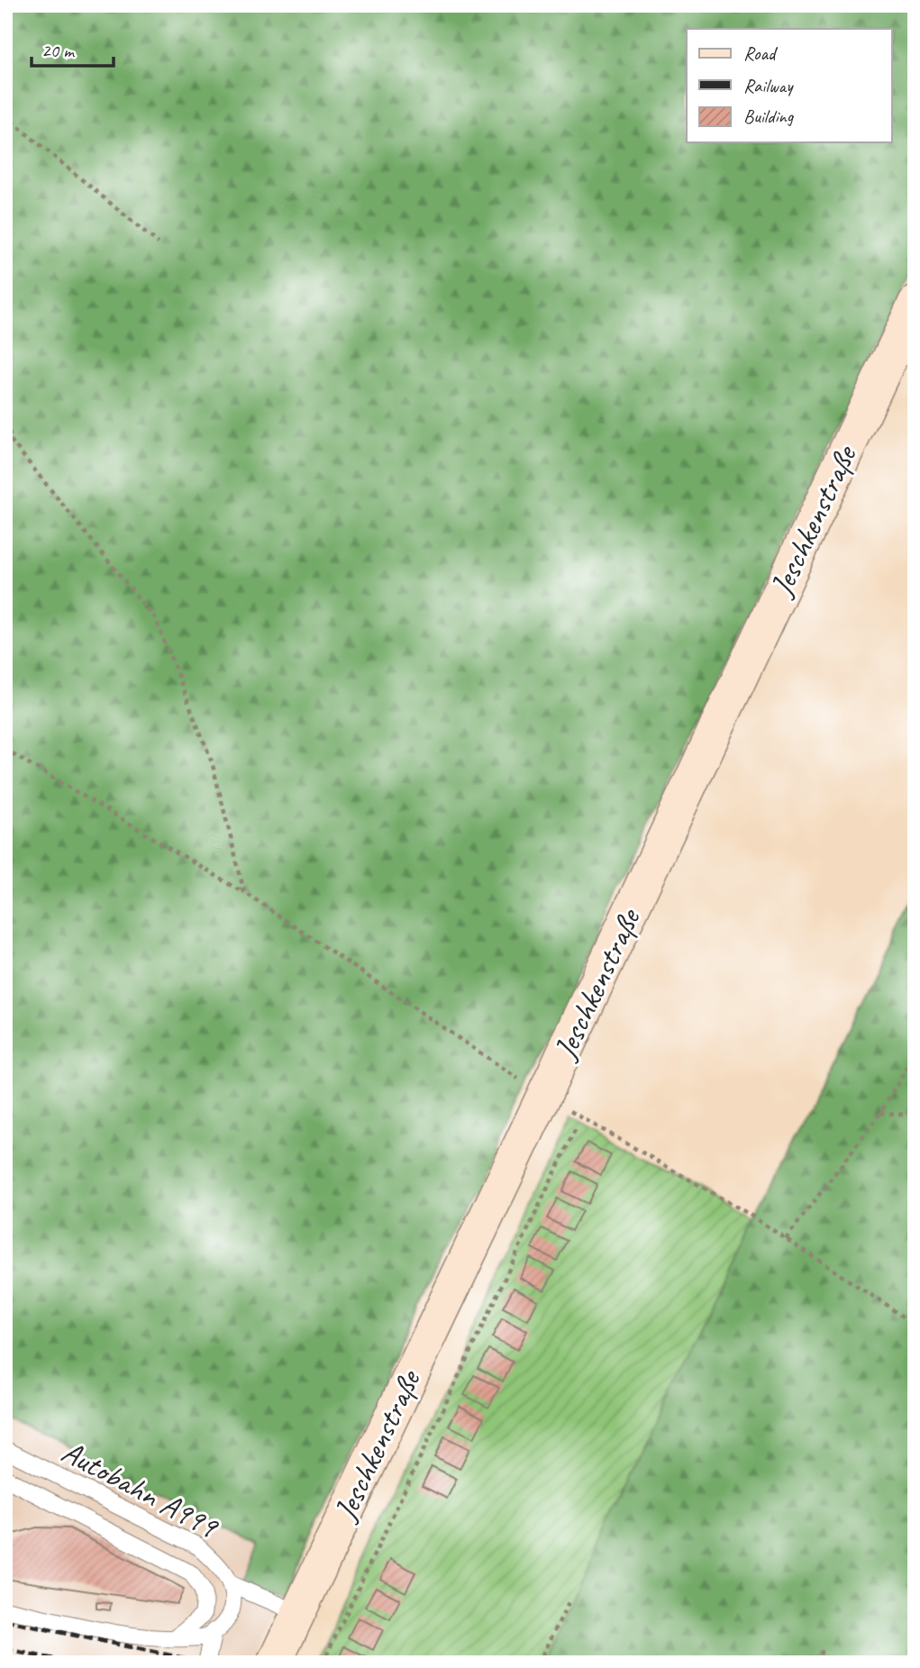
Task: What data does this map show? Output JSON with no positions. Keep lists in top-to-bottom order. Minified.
{"streets":{"street":["Jeschkenstraße"],"lane":["Autobahn A999"]},"legend":["Road","Railway","Building"],"scale_bar":"20 m"}
